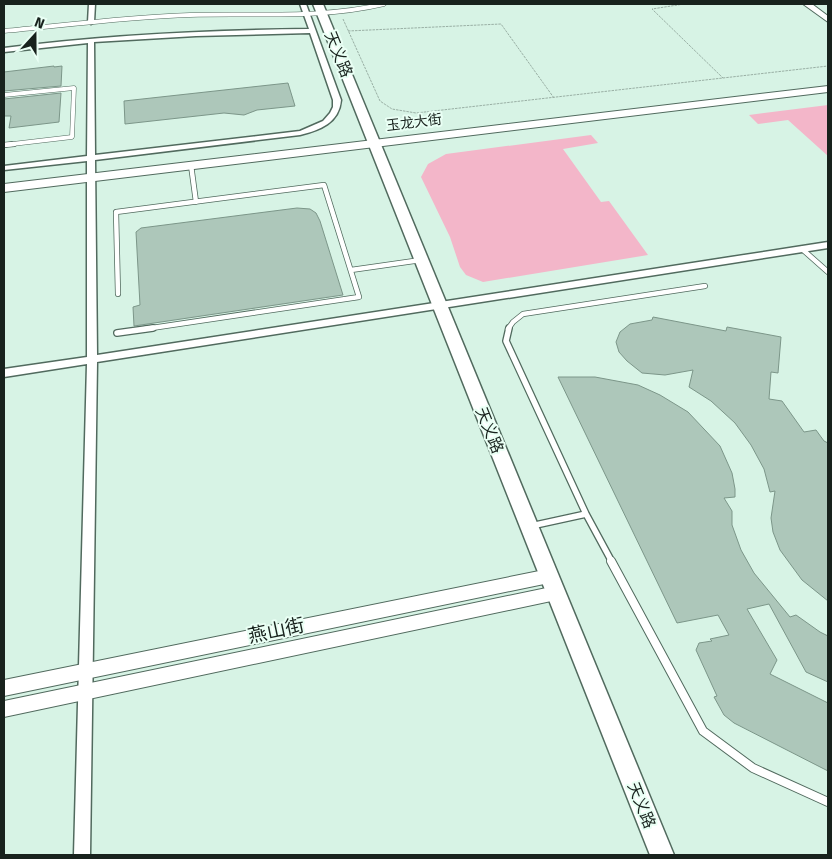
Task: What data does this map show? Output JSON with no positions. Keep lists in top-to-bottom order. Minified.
{"streets":{"main road":["天义路","玉龙大街"],"street":["燕山街"]},"crossings":[["天义路","玉龙大街"],["天义路","燕山街"]],"north":"top"}
